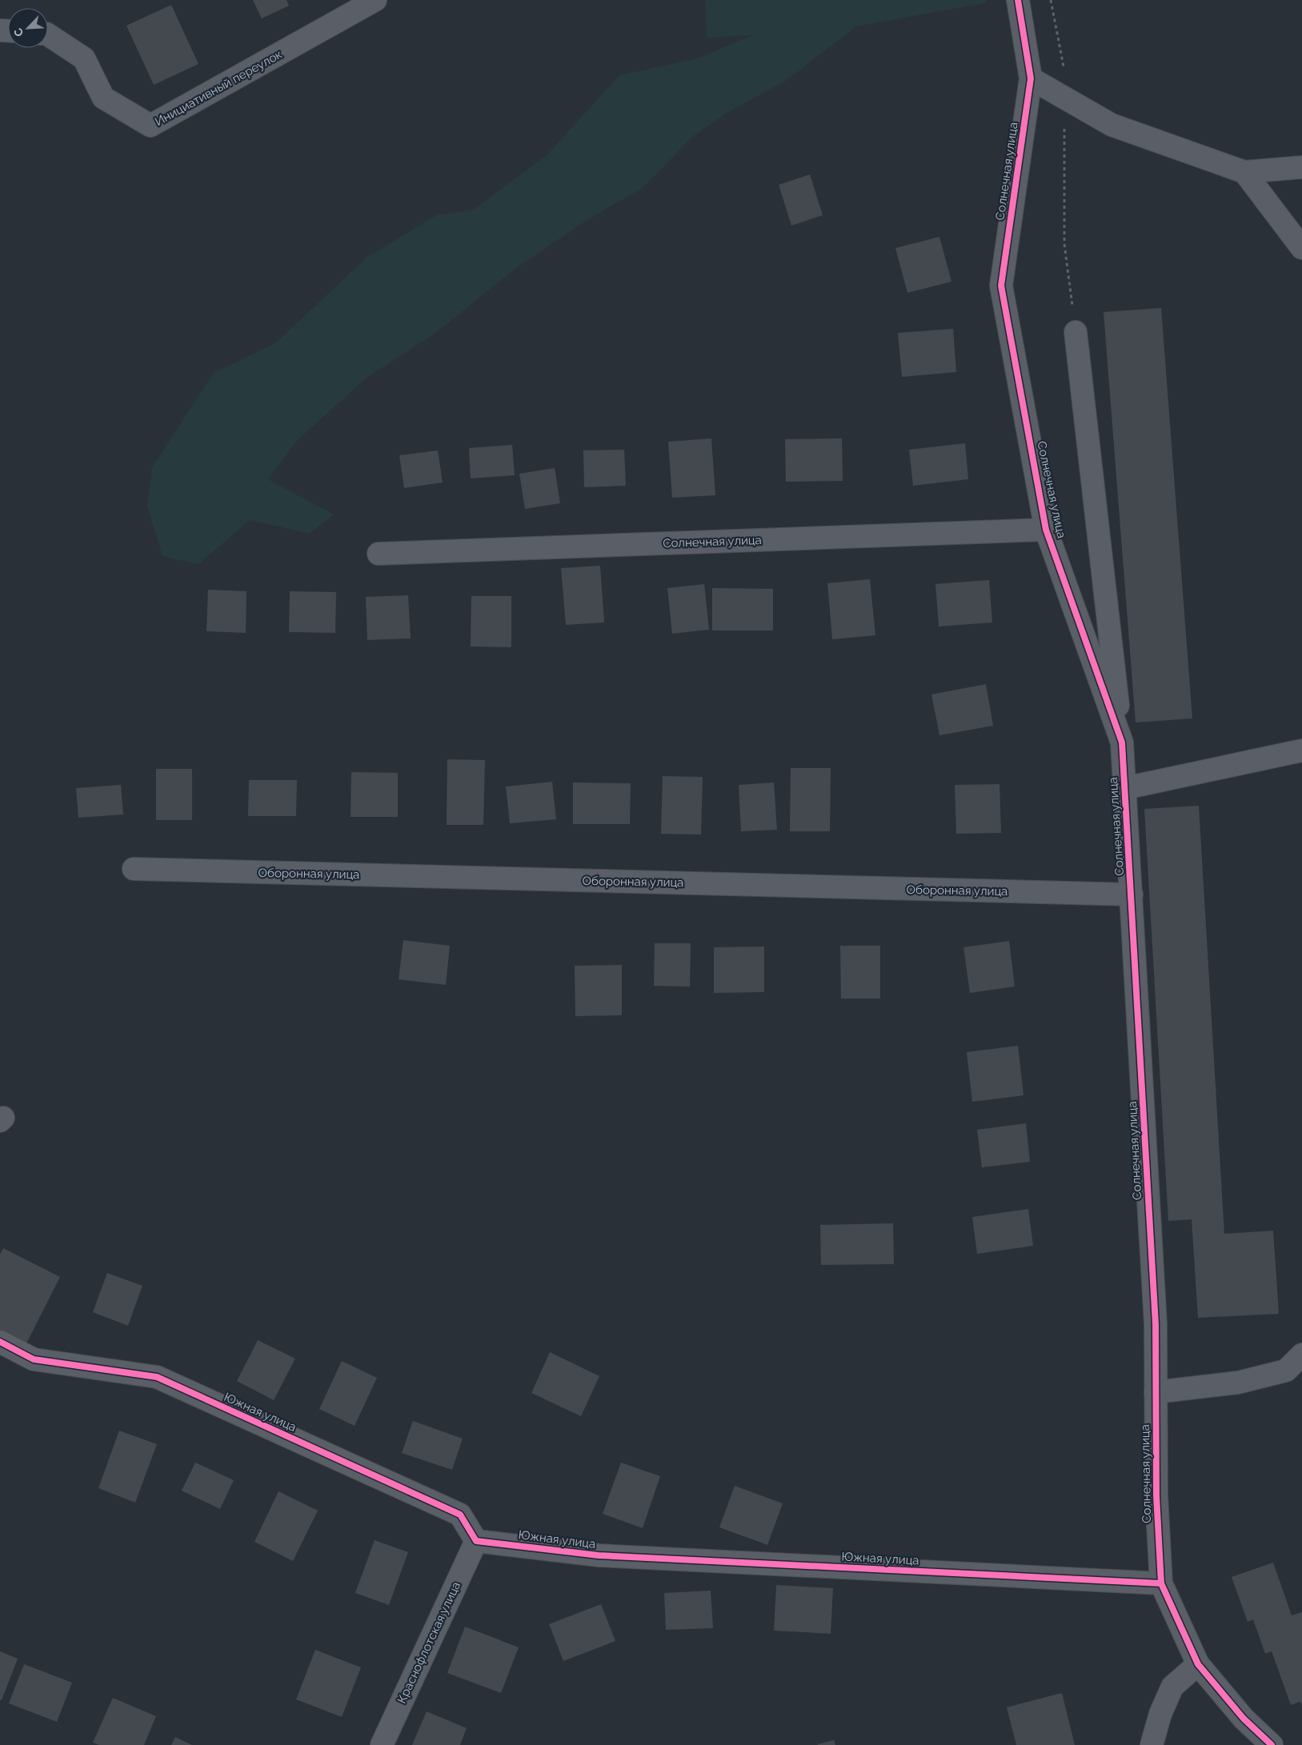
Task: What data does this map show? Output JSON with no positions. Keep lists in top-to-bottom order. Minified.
{"streets":{"street":["Инициативный переулок","Солнечная улица","Оборонная улица","Южная улица","Краснофлотская улица"]},"crossings":[["Солнечная улица","Оборонная улица"],["Солнечная улица","Южная улица"],["Южная улица","Краснофлотская улица"]],"north":"bottom left"}
